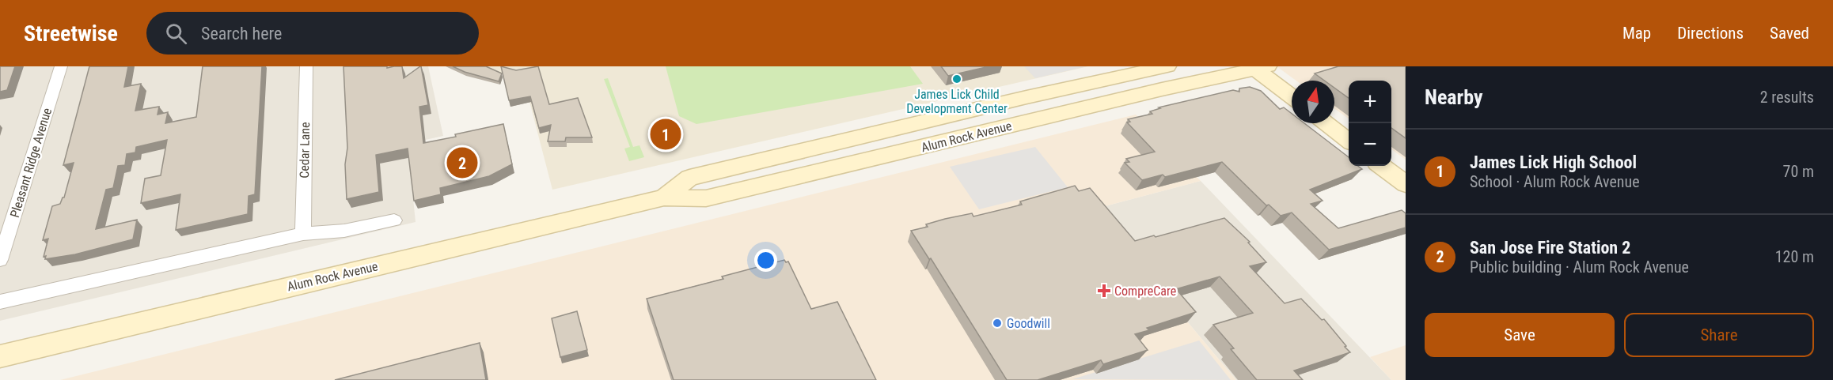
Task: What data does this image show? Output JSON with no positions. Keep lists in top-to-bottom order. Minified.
{"streets":{"main road":["Alum Rock Avenue"],"street":["Cedar Lane","Pleasant Ridge Avenue"]},"places":{"other":["James Lick Child Development Center","Goodwill"],"health":["CompreCare"]},"north":"top","page":{"header":"Streetwise","search":"Search here","nav":["Map","Directions","Saved"],"heading":["Nearby","2 results"],"map_buttons":["+","−"],"pins":["1","2"],"list":[{"mark":"1","name":"James Lick High School","note":"School · Alum Rock Avenue","value":"70 m"},{"mark":"2","name":"San Jose Fire Station 2","note":"Public building · Alum Rock Avenue","value":"120 m"}],"buttons":["Save","Share"]}}
